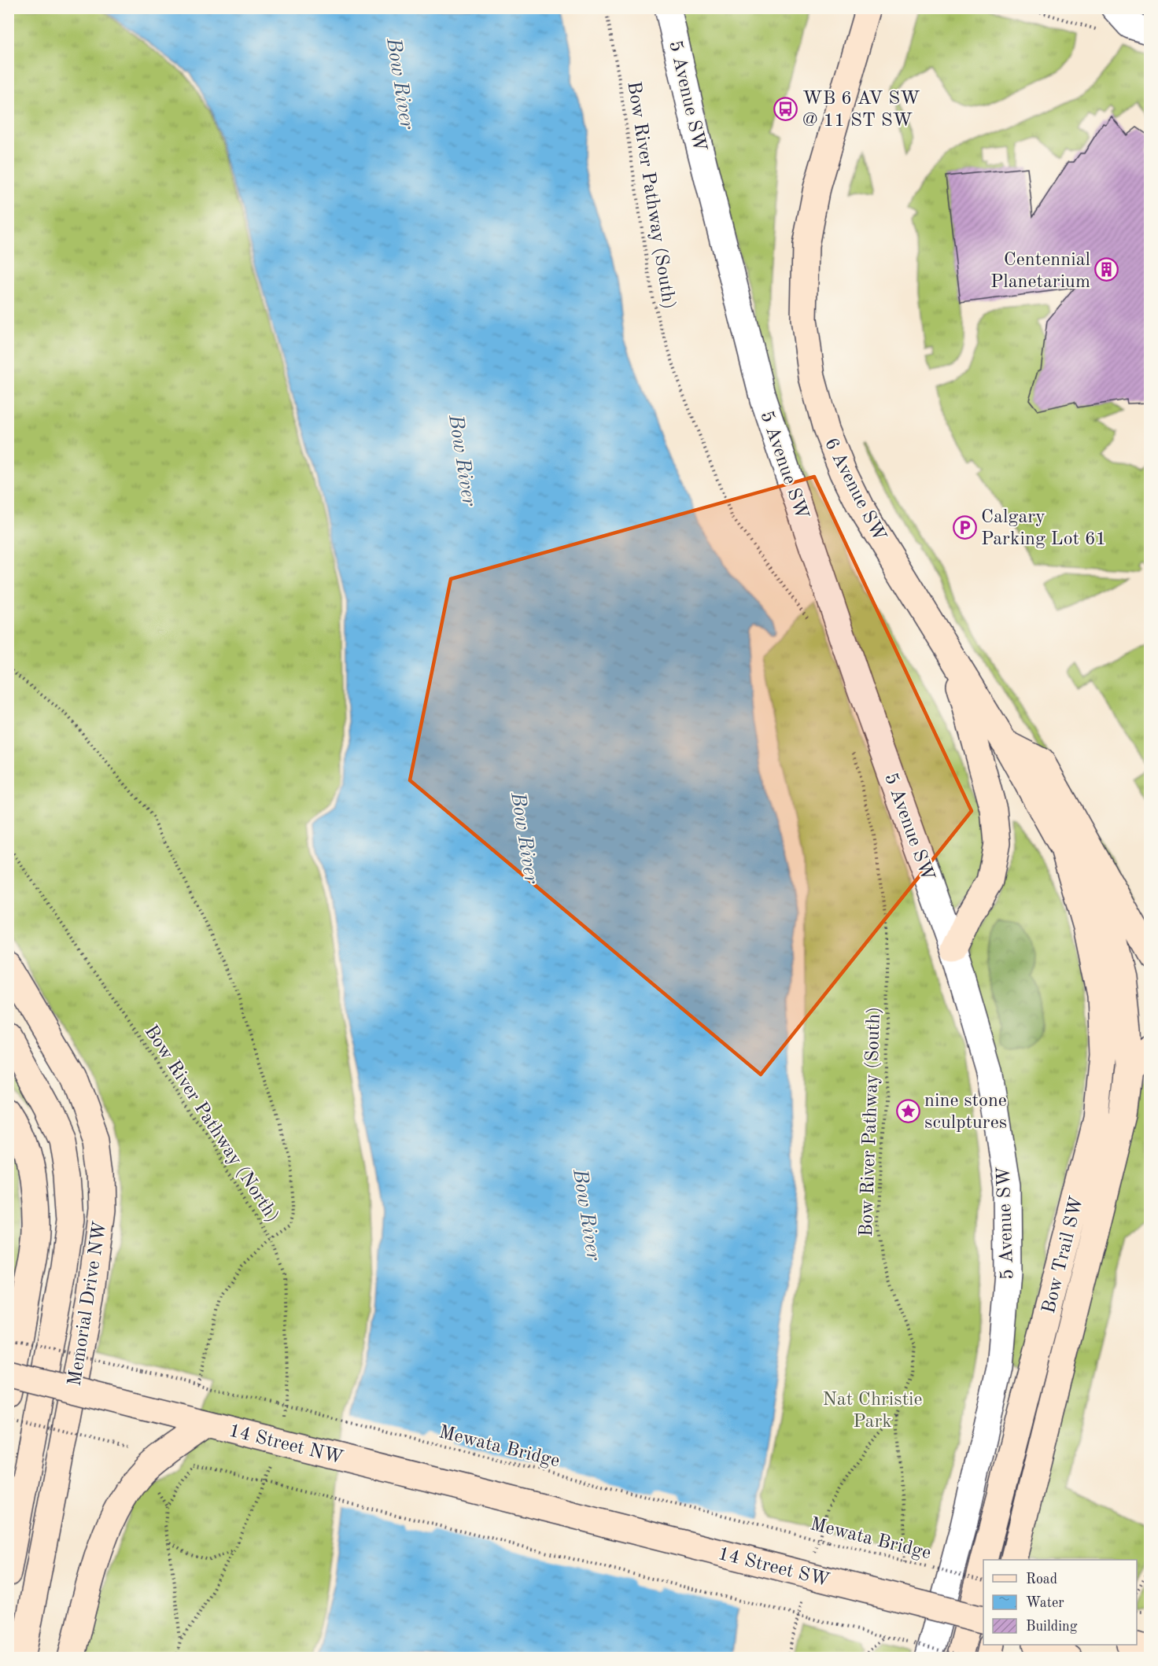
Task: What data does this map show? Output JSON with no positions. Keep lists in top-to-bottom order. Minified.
{"streets":{"main road":["6 Avenue SW","Bow Trail SW","Memorial Drive NW","14 Street NW","14 Street SW"],"street":["5 Avenue SW"],"path":["Bow River Pathway (South)","Bow River Pathway (North)","Mewata Bridge"]},"crossings":[["Bow River Pathway (South)","14 Street SW"],["6 Avenue SW","Bow Trail SW"],["14 Street NW","14 Street SW"]],"water":["Bow River"],"parks":["Nat Christie Park"],"places":{"bus stop":["WB 6 AV SW @ 11 ST SW"],"building":["Centennial Planetarium"],"parking":["Calgary Parking Lot 61"],"place":["nine stone sculptures"]},"legend":["Road","Water","Building"]}
